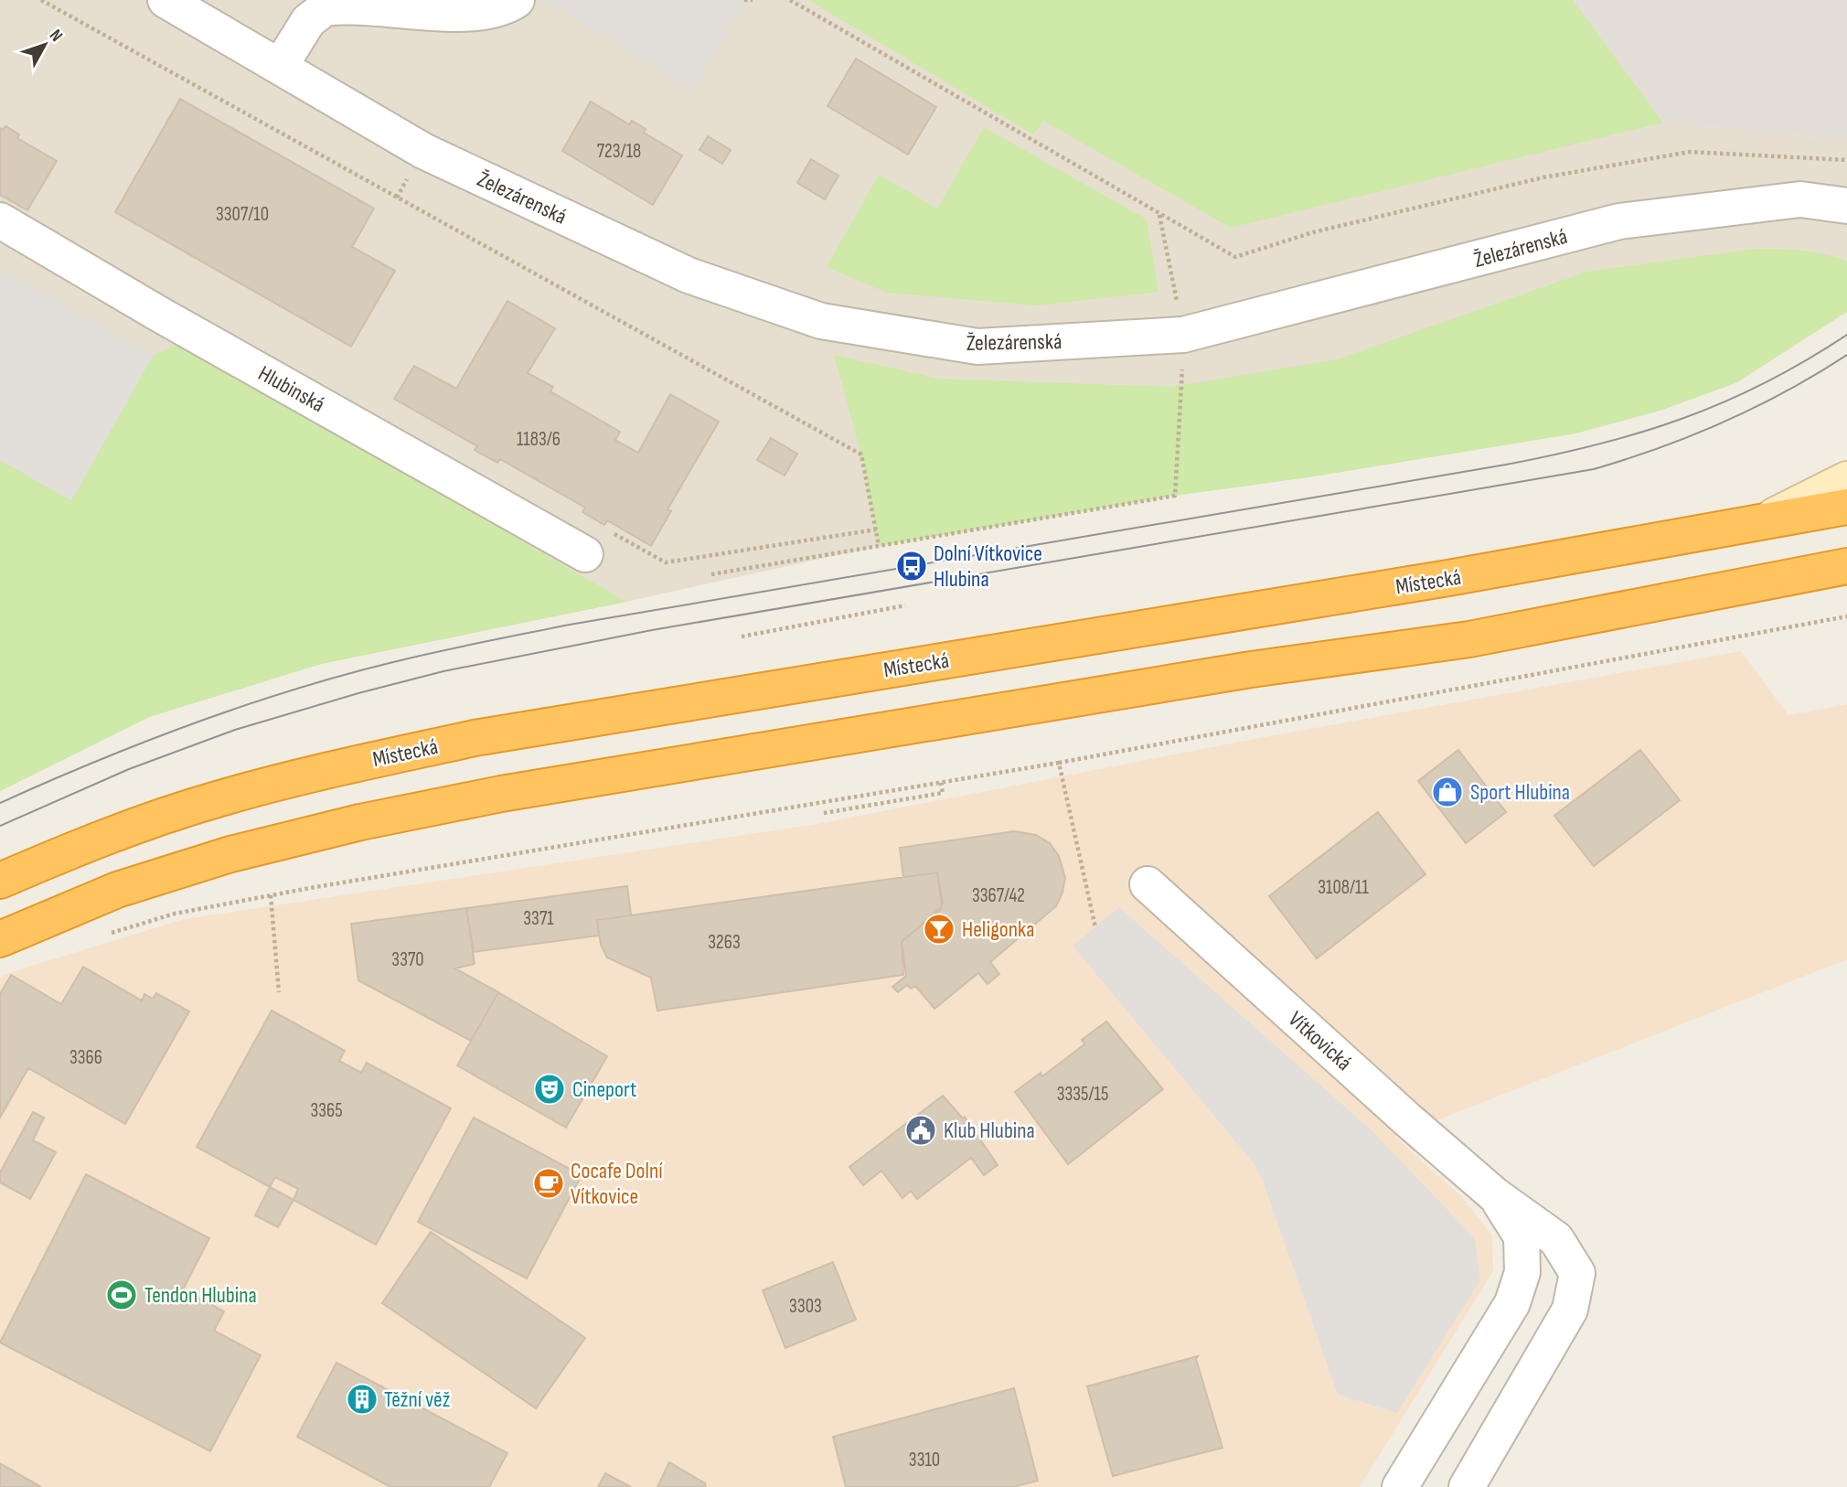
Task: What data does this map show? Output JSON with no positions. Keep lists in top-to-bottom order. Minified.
{"streets":{"highway":["Místecká"],"street":["Železárenská","Hlubinská","Vítkovická"]},"places":{"bus stop":["Dolní Vítkovice Hlubina"],"shop":["Sport Hlubina"],"bar":["Heligonka"],"theatre":["Cineport"],"public building":["Klub Hlubina"],"cafe":["Cocafe Dolní Vítkovice"],"sports":["Tendon Hlubina"],"building":["Těžní věž"]},"house_numbers":["723/18","3307/10","1183/6","3108/11","3367/42","3371","3263","3370","3366","3335/15","3365","3303","3310"],"north":"top right"}
